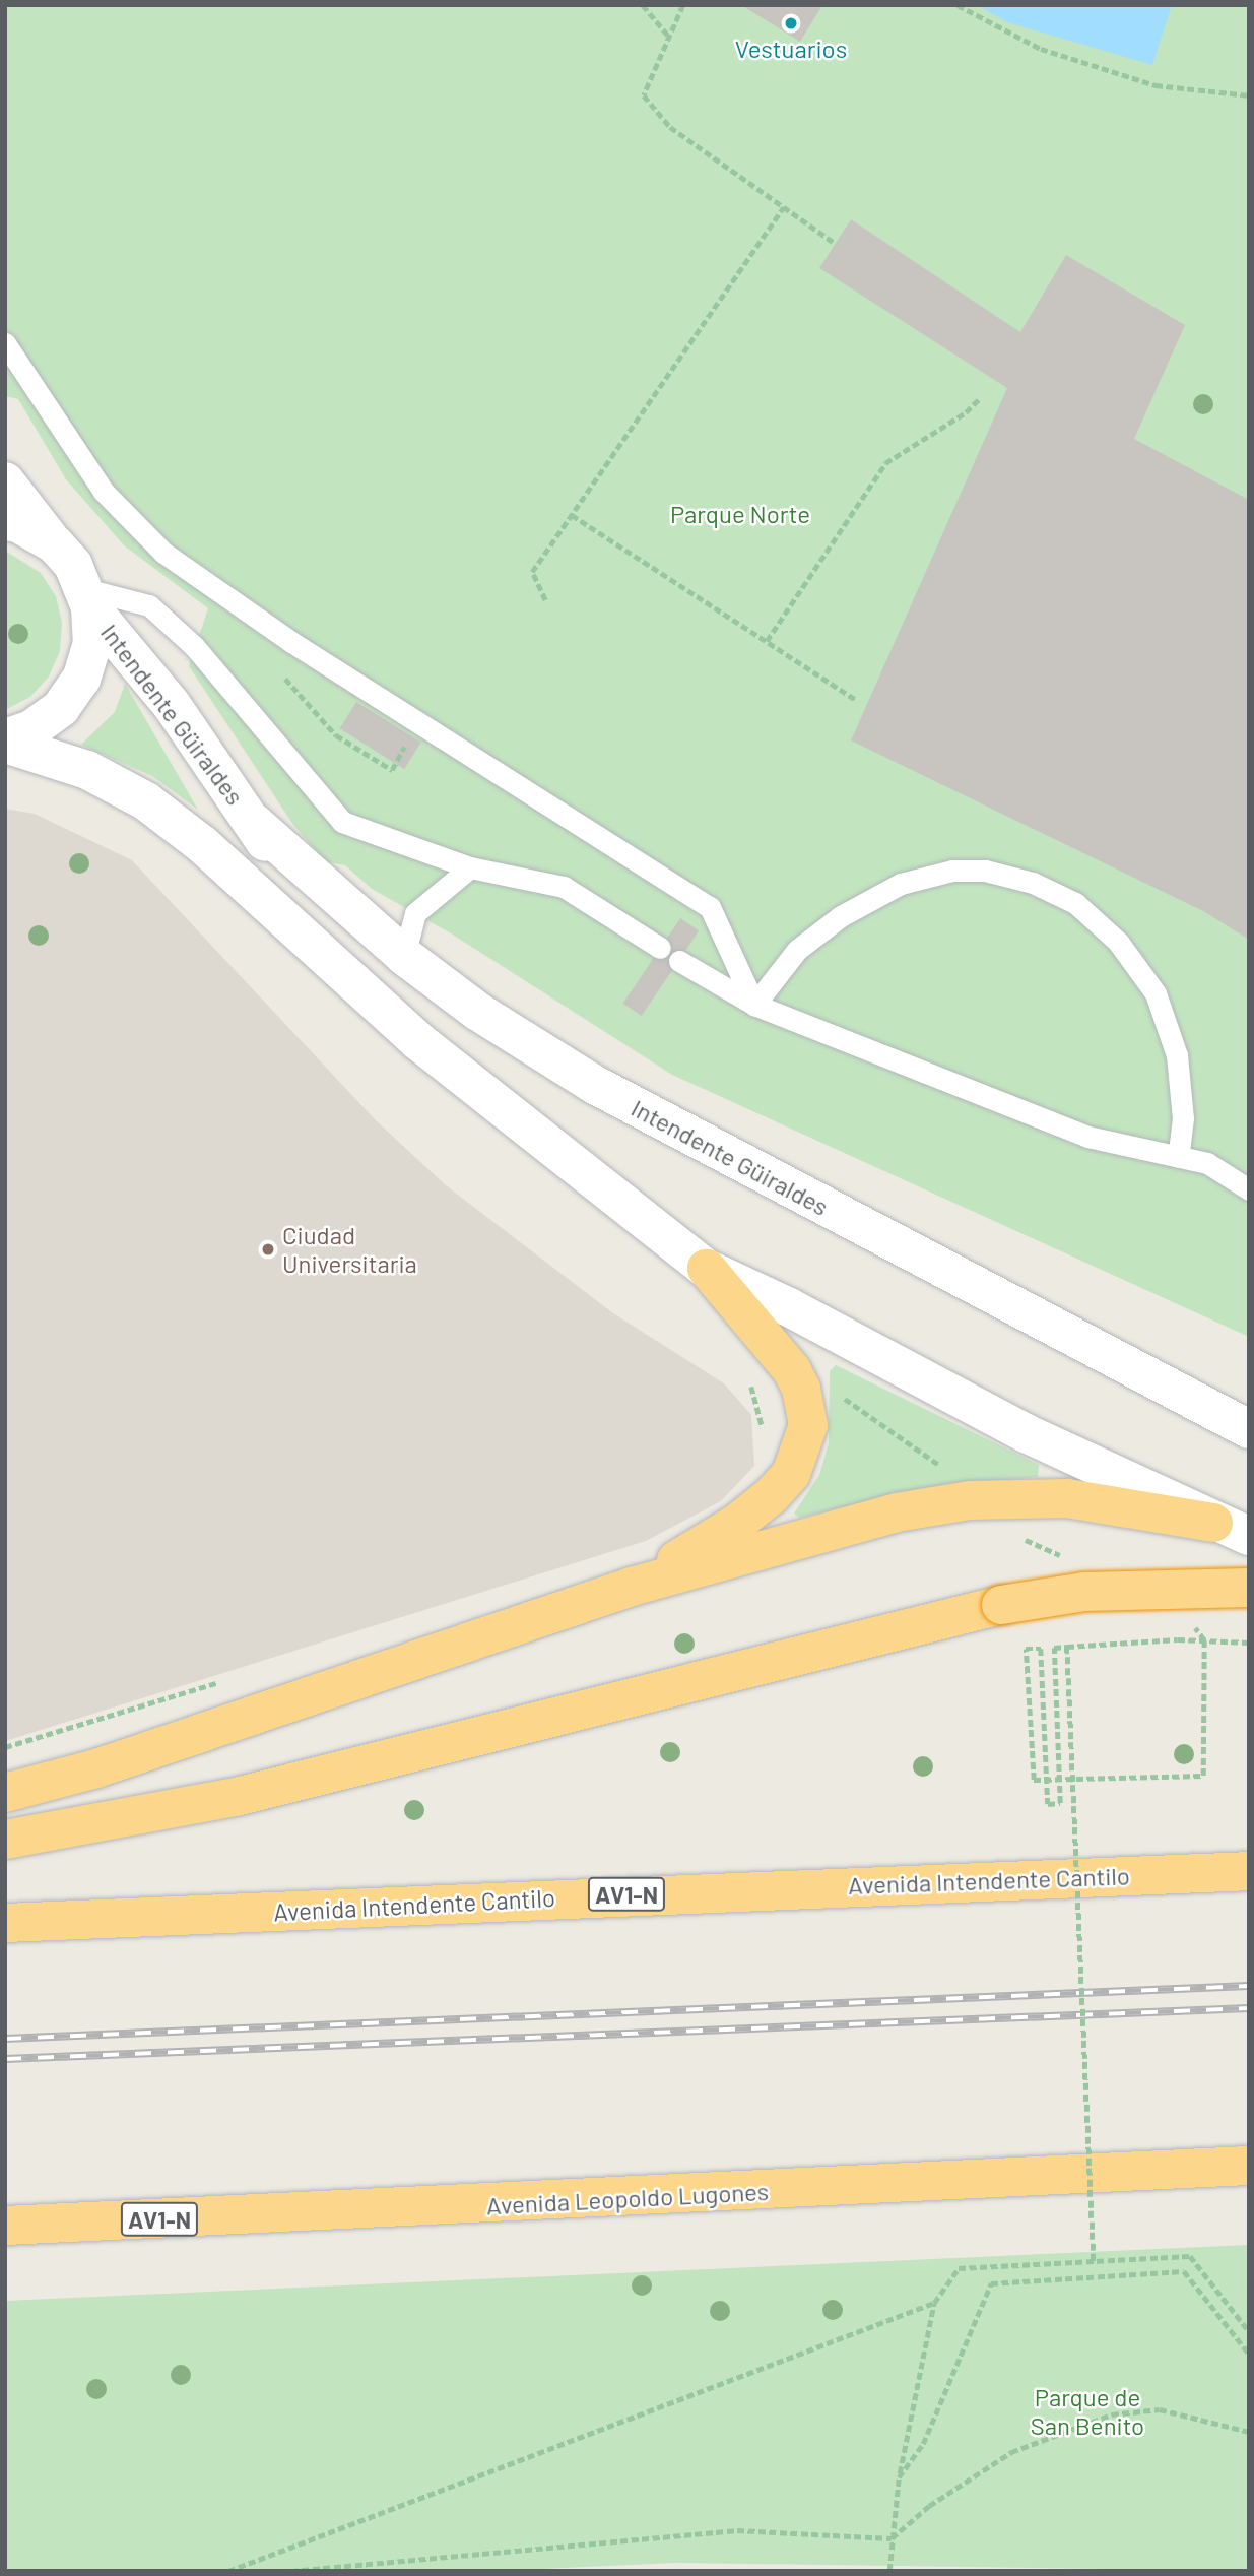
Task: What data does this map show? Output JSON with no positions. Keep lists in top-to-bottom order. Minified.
{"streets":{"highway":["Avenida Intendente Cantilo","AV1-N","Avenida Leopoldo Lugones"],"main road":["Intendente Güiraldes"]},"parks":["Parque Norte","Parque de San Benito"],"places":["Vestuarios","Ciudad Universitaria"]}
